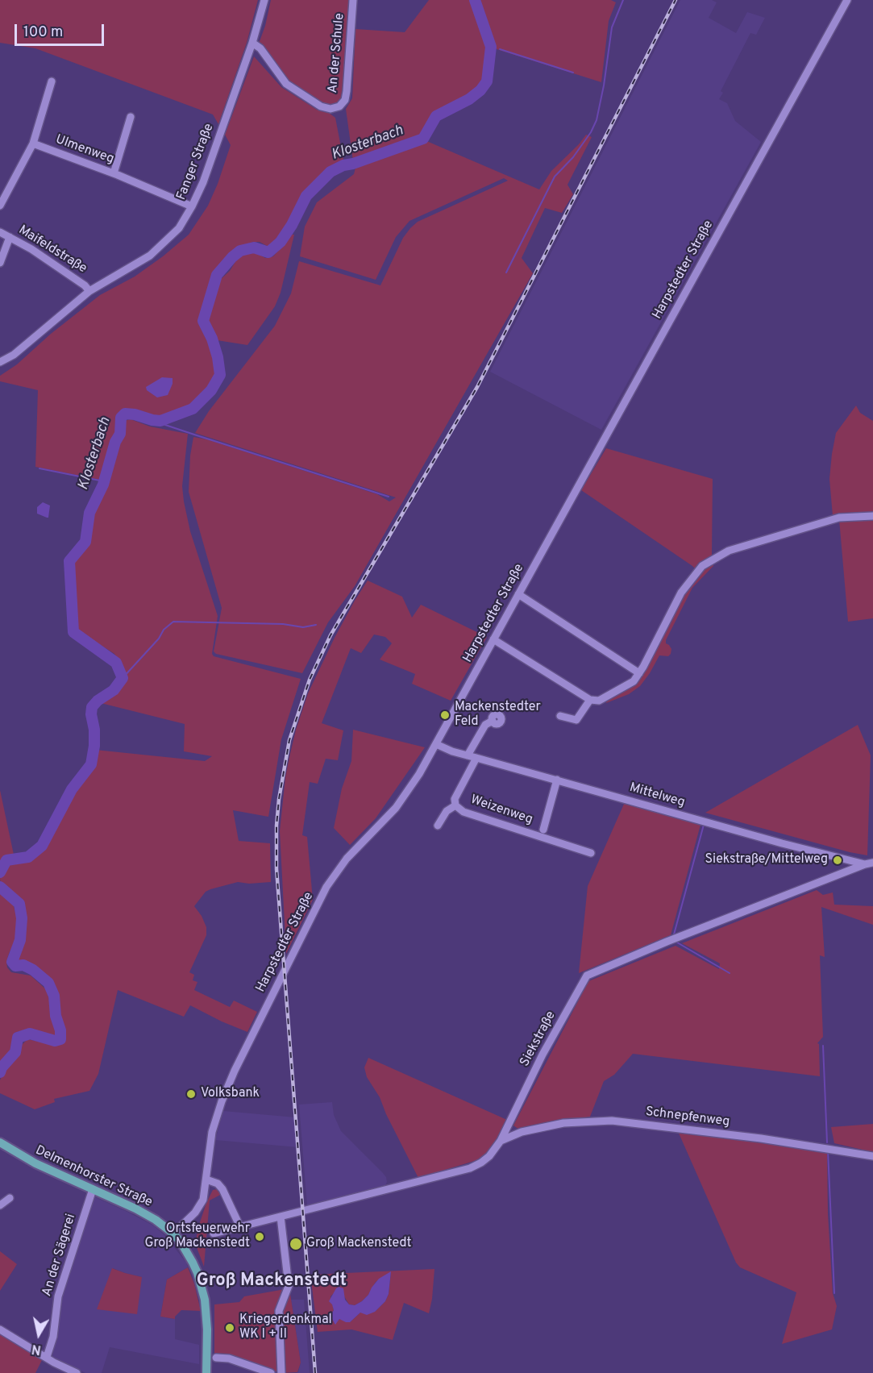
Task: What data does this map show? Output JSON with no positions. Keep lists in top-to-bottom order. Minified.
{"streets":{"main road":["Delmenhorster Straße"],"street":["An der Schule","Ulmenweg","Fanger Straße","Maifeldstraße","Harpstedter Straße","Mittelweg","Weizenweg","Siekstraße","Schnepfenweg","An der Sägerei"]},"crossings":[["An der Schule","Fanger Straße"],["Ulmenweg","Fanger Straße"],["Fanger Straße","Maifeldstraße"],["Harpstedter Straße","Mittelweg"],["Harpstedter Straße","Delmenhorster Straße"],["Mittelweg","Weizenweg"],["Mittelweg","Siekstraße"],["Siekstraße","Schnepfenweg"],["Delmenhorster Straße","An der Sägerei"]],"districts":["Groß Mackenstedt"],"water":["Klosterbach"],"places":["Mackenstedter Feld","Siekstraße/Mittelweg","Volksbank","Ortsfeuerwehr Groß Mackenstedt","Groß Mackenstedt","Kriegerdenkmal WK I + II"],"scale_bar":"100 m","north":"bottom"}
